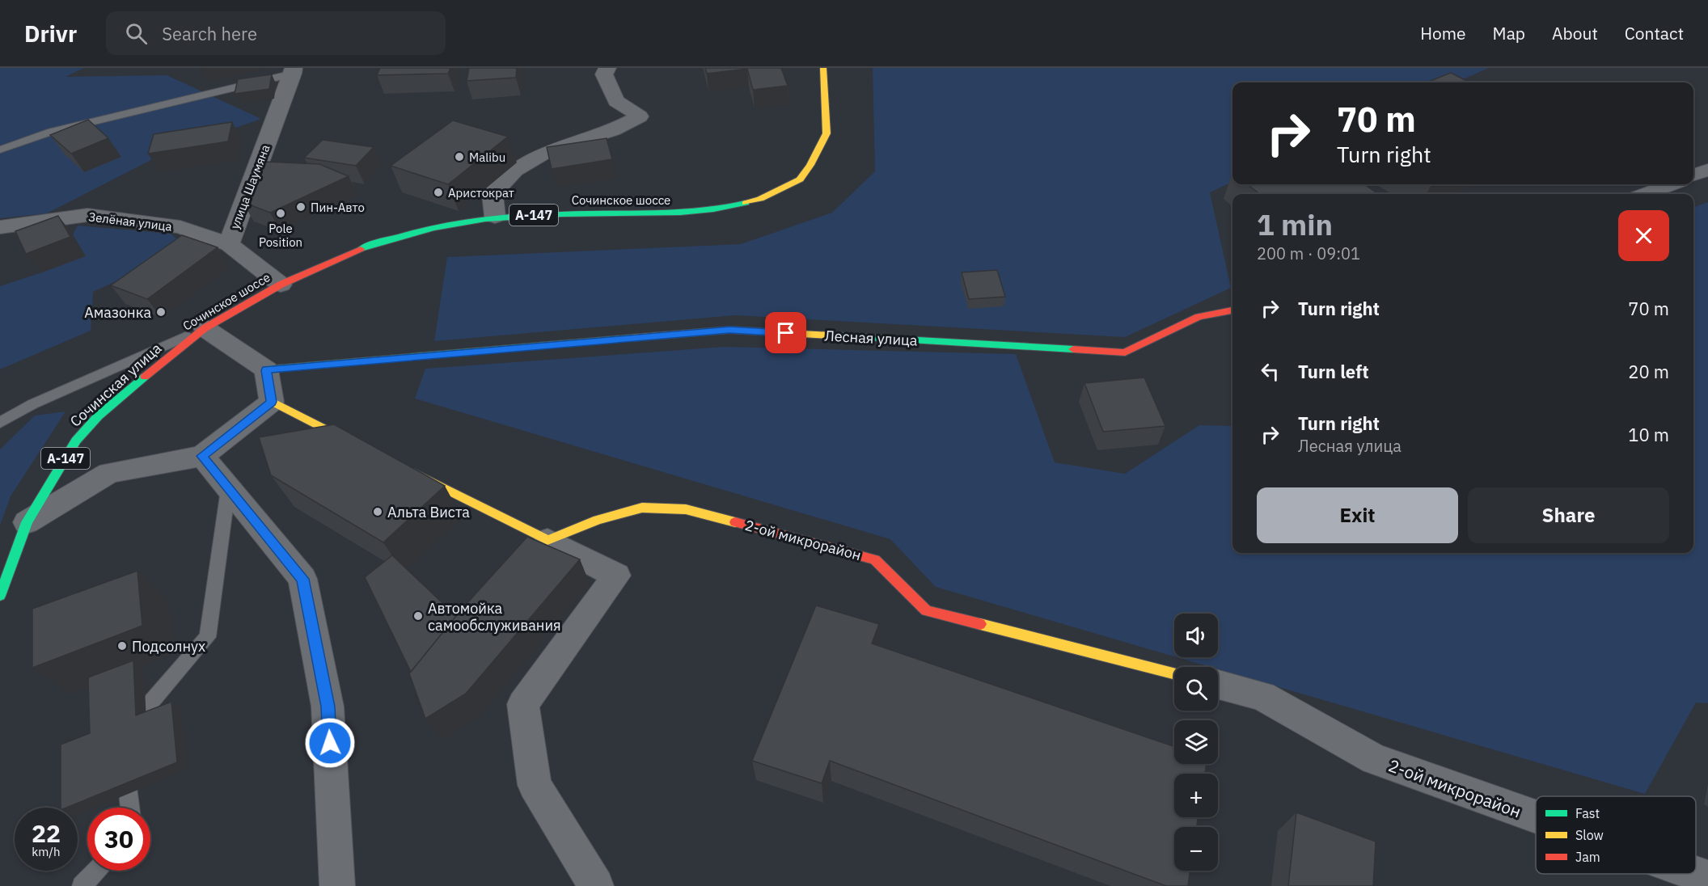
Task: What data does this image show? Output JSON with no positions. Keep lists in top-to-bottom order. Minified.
{"streets":{"main road":["Сочинское шоссе","А-147","Лесная улица","Сочинская улица","2-ой микрорайон"],"street":["улица Шаумяна","Зелёная улица"]},"crossings":[["улица Шаумяна","Сочинское шоссе"],["улица Шаумяна","Зелёная улица"],["Сочинское шоссе","Сочинская улица"]],"places":["Malibu","Аристократ","Пин-Авто","Pole Position","Амазонка","Альта Виста","Автомойка самообслуживания","Подсолнух"],"legend":["Fast","Slow","Jam"],"page":{"header":"Drivr","search":"Search here","nav":["Home","Map","About","Contact"],"turn":["70 m","Turn right"],"heading":["1 min","200 m · 09:01"],"list":[{"name":"Turn right","value":"70 m"},{"name":"Turn left","value":"20 m"},{"name":"Turn right","note":"Лесная улица","value":"10 m"}],"buttons":["Exit","Share"],"map_buttons":["+","−"],"speed":"22 km/h","limit":"30"}}
